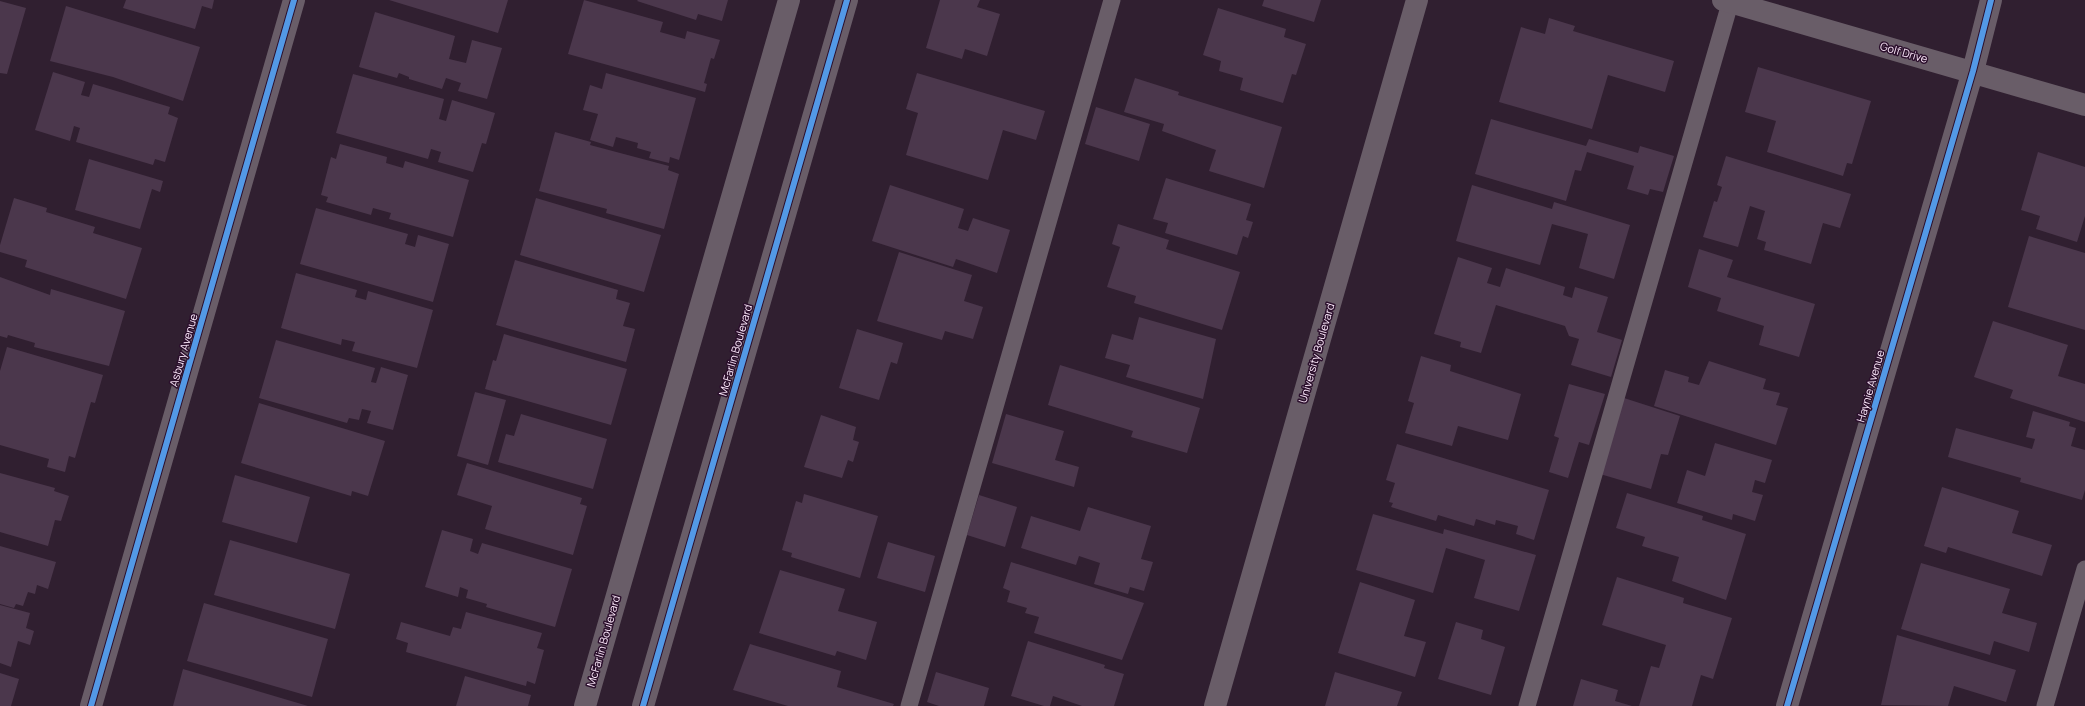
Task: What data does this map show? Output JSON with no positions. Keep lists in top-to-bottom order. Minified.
{"streets":{"street":["Golf Drive","Asbury Avenue","McFarlin Boulevard","University Boulevard","Haynie Avenue"]},"crossings":[["Golf Drive","Haynie Avenue"]]}
